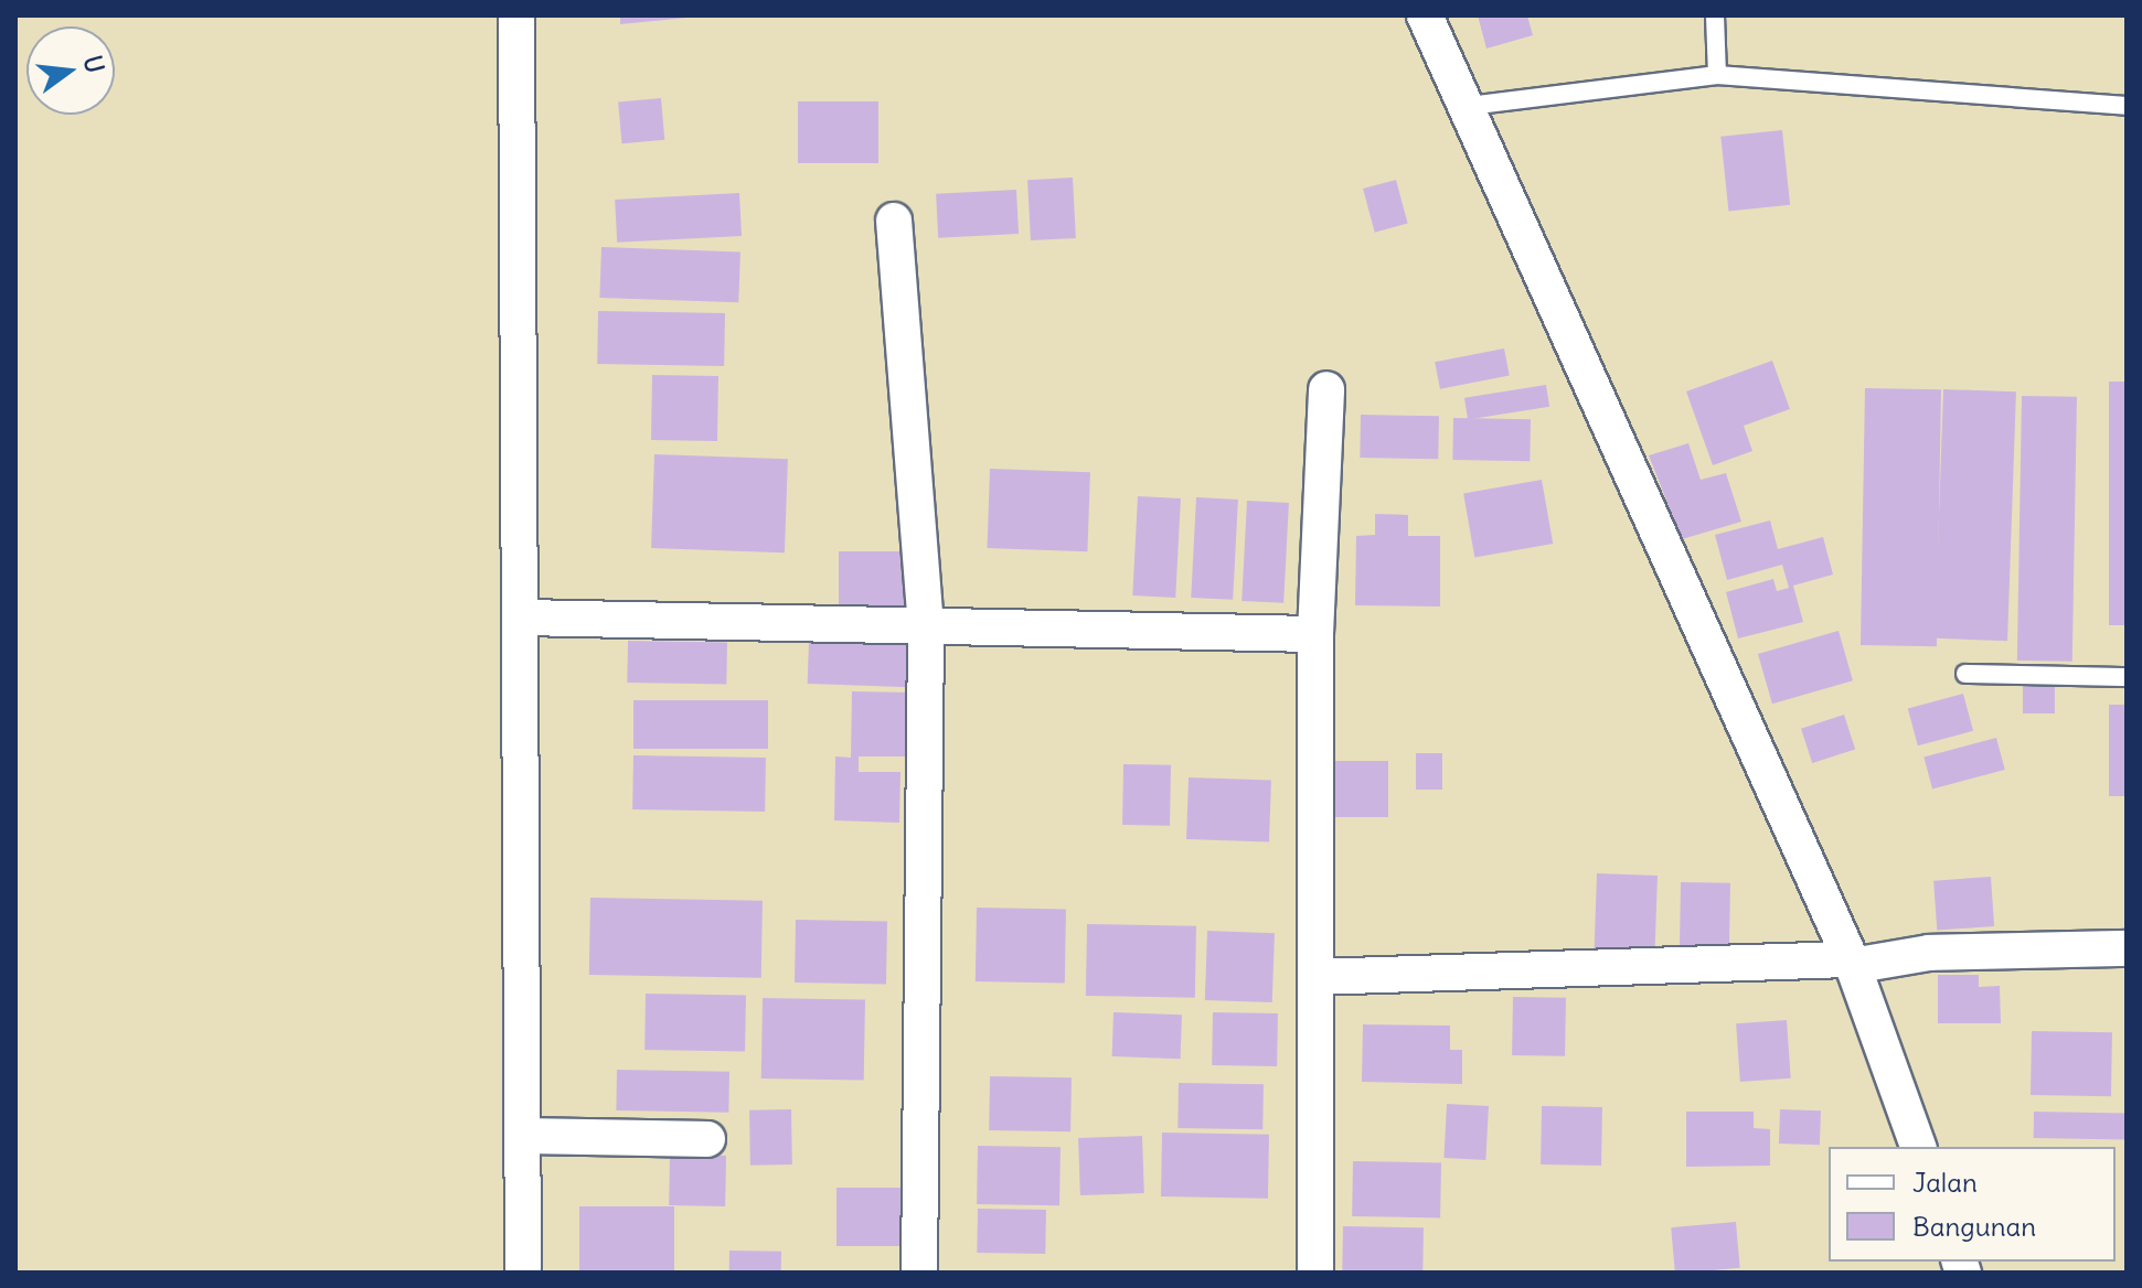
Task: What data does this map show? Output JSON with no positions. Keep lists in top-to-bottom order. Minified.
{"legend":["Jalan","Bangunan"],"north":"right"}
